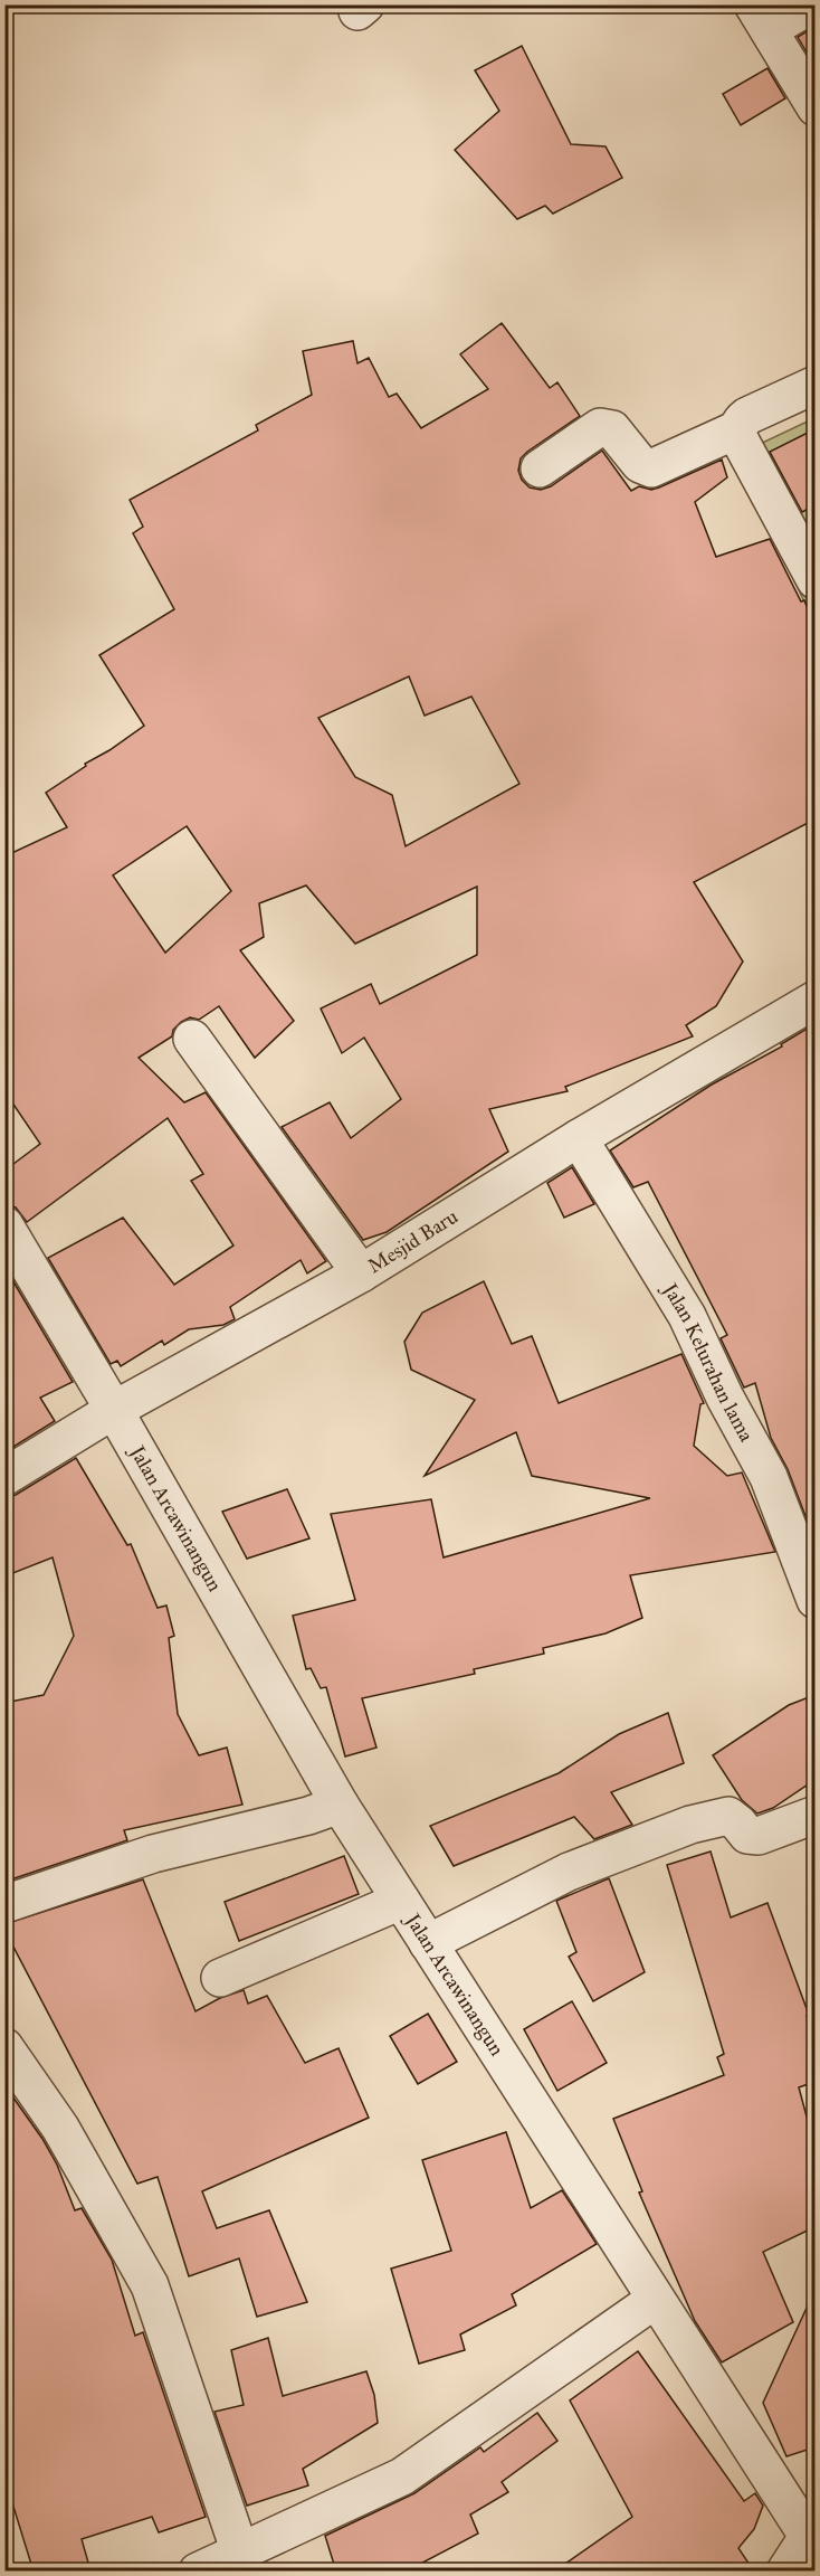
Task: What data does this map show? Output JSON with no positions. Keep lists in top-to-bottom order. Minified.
{"streets":{"street":["Mesjid Baru","Jalan Kelurahan lama","Jalan Arcawinangun"]},"crossings":[["Mesjid Baru","Jalan Kelurahan lama"],["Mesjid Baru","Jalan Arcawinangun"]]}
